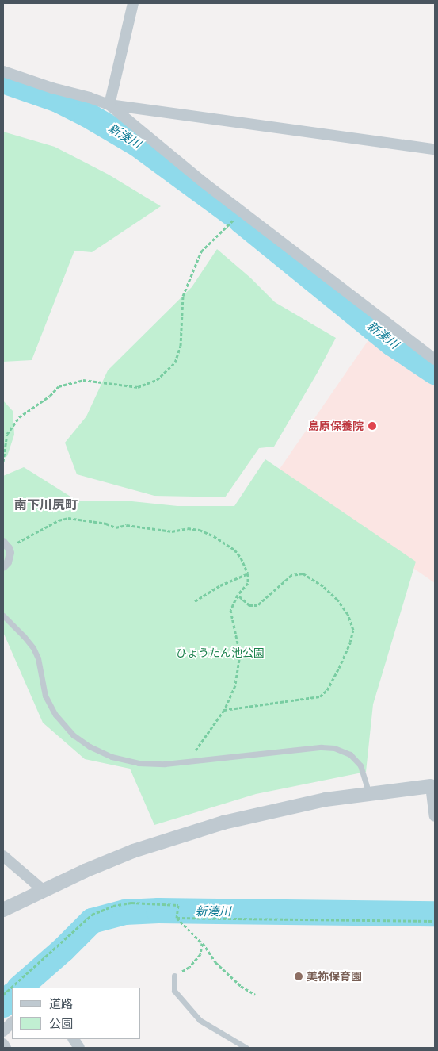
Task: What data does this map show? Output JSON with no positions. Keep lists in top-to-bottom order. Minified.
{"districts":["南下川尻町"],"water":["新湊川"],"parks":["ひょうたん池公園"],"places":["島原保養院","美祢保育園"],"legend":["道路","公園"]}
